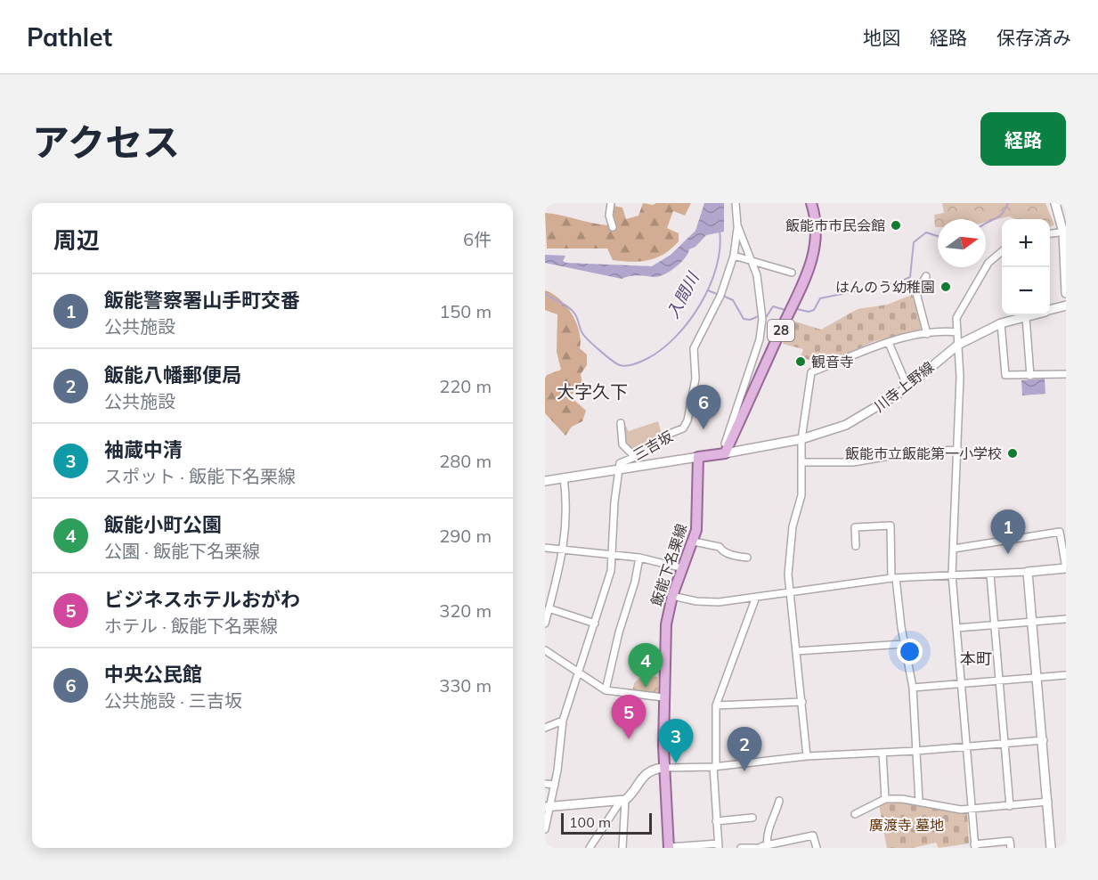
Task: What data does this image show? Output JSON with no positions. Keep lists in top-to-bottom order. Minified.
{"streets":{"main road":["28","飯能下名栗線"],"street":["川寺上野線","三吉坂"]},"crossings":[["28","川寺上野線"]],"districts":["大字久下","本町"],"water":["入間川"],"parks":["廣渡寺 墓地"],"places":["飯能市市民会館","はんのう幼稚園","観音寺","飯能市立飯能第一小学校"],"scale_bar":"100 m","north":"right","page":{"header":"Pathlet","nav":["地図","経路","保存済み"],"title":"アクセス","buttons":"経路","heading":["周辺","6件"],"map_buttons":["+","−"],"list":[{"mark":"1","name":"飯能警察署山手町交番","note":"公共施設","value":"150 m"},{"mark":"2","name":"飯能八幡郵便局","note":"公共施設","value":"220 m"},{"mark":"3","name":"袖蔵中清","note":"スポット · 飯能下名栗線","value":"280 m"},{"mark":"4","name":"飯能小町公園","note":"公園 · 飯能下名栗線","value":"290 m"},{"mark":"5","name":"ビジネスホテルおがわ","note":"ホテル · 飯能下名栗線","value":"320 m"},{"mark":"6","name":"中央公民館","note":"公共施設 · 三吉坂","value":"330 m"}],"pins":["6","1","4","5","3","2"],"scale":"100 m"}}
